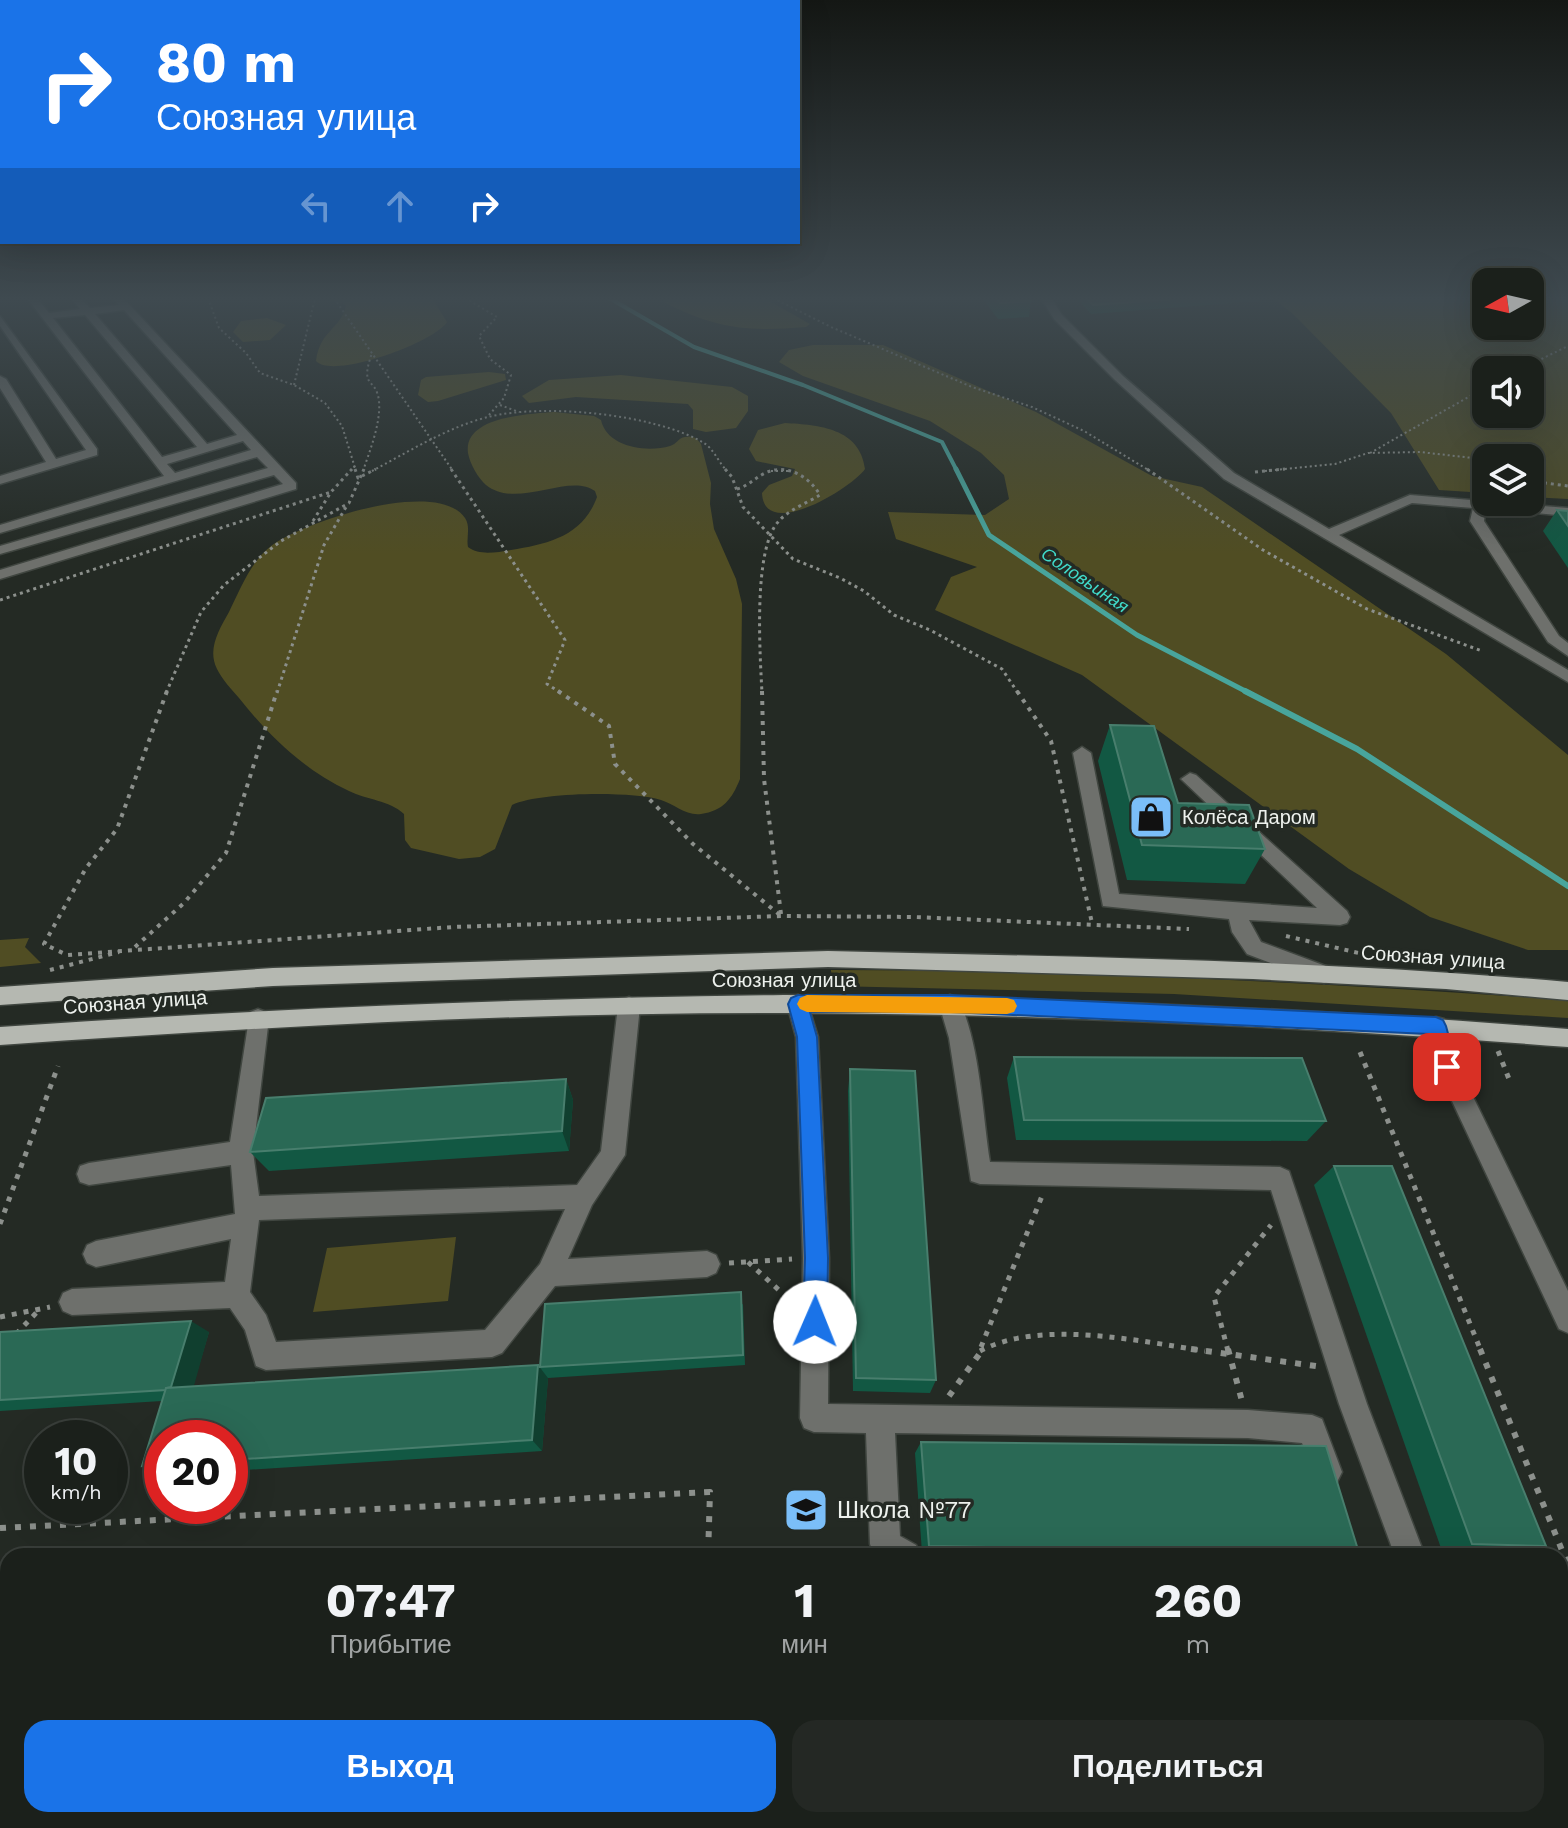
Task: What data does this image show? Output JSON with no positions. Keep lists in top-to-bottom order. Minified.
{"streets":{"main road":["Союзная улица"]},"water":["Соловьиная"],"places":{"shop":["Колёса Даром"],"school or university":["Школа №77"]},"north":"left","page":{"turn":["80 m","Союзная улица"],"speed":"10 km/h","limit":"20","eta":["07:47","Прибытие","1","мин","260","m"],"buttons":["Выход","Поделиться"]}}
